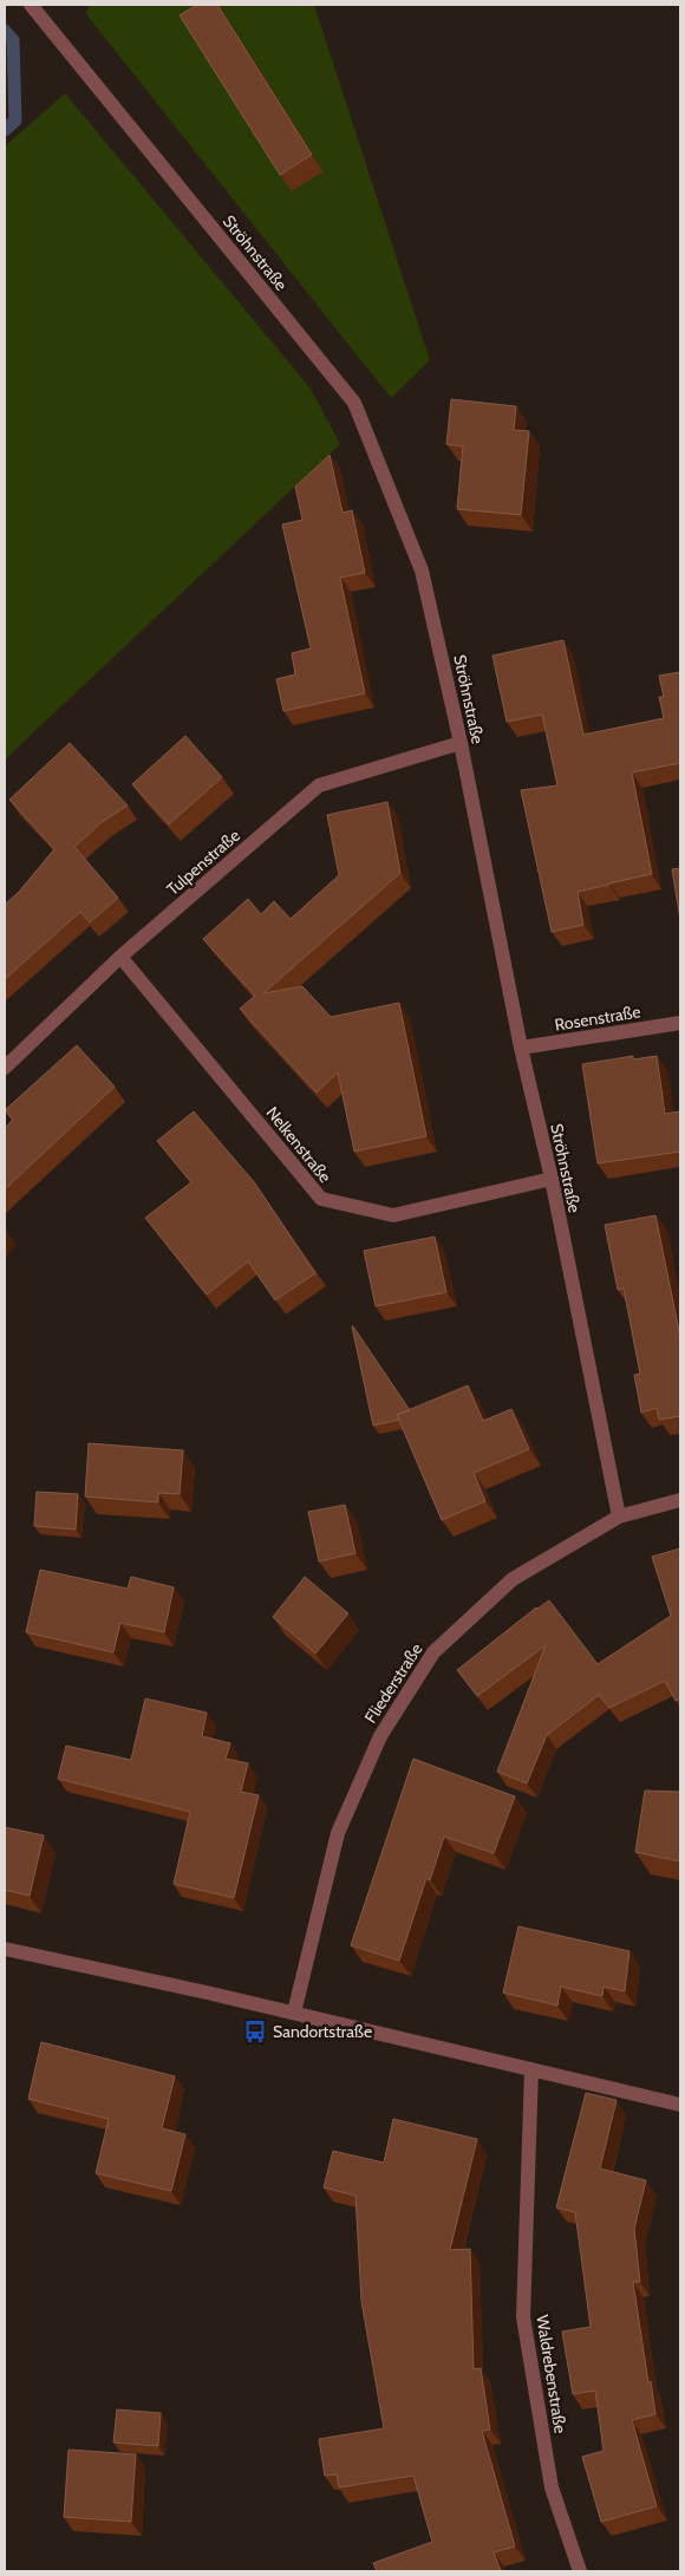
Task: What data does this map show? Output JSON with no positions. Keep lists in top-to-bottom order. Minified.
{"streets":{"street":["Ströhnstraße","Tulpenstraße","Rosenstraße","Nelkenstraße","Fliederstraße","Waldrebenstraße"]},"crossings":[["Ströhnstraße","Tulpenstraße"],["Ströhnstraße","Rosenstraße"],["Ströhnstraße","Nelkenstraße"],["Ströhnstraße","Fliederstraße"],["Tulpenstraße","Nelkenstraße"]],"places":{"bus stop":["Sandortstraße"]}}
